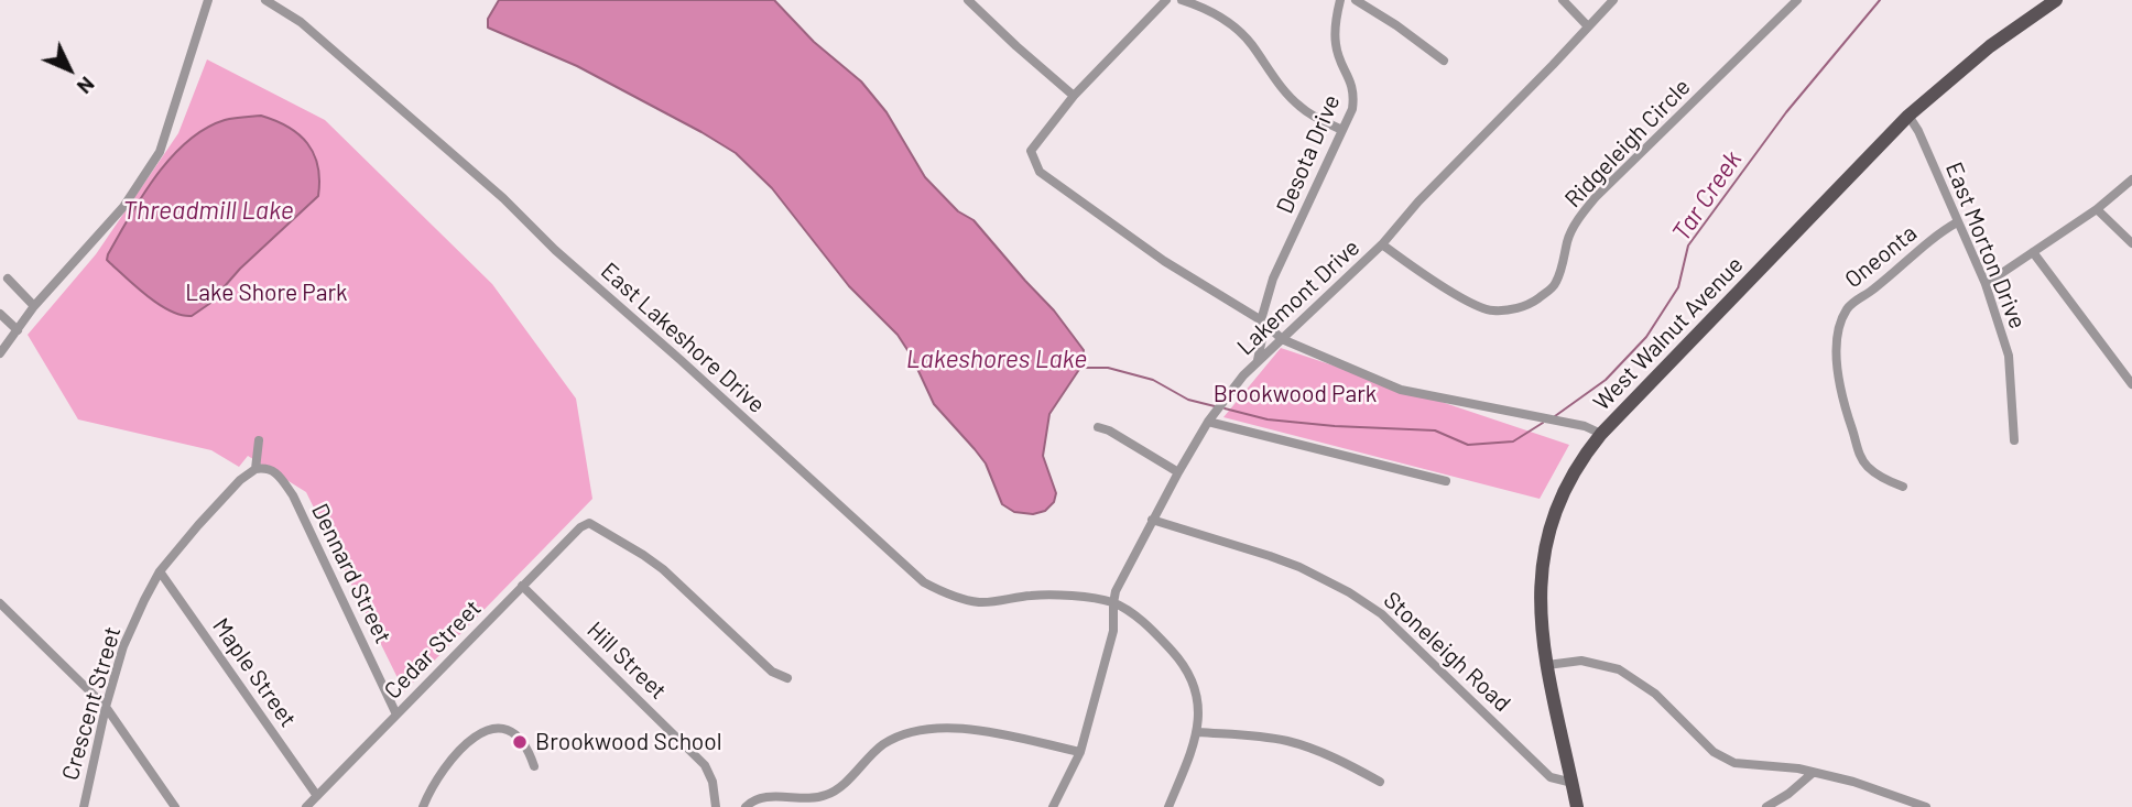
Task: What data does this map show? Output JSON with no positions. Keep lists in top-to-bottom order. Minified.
{"streets":{"main road":["West Walnut Avenue"],"street":["Ridgeleigh Circle","Desota Drive","East Morton Drive","Oneonta","Lakemont Drive","East Lakeshore Drive","Dennard Street","Cedar Street","Stoneleigh Road","Hill Street","Maple Street","Crescent Street"]},"crossings":[["Ridgeleigh Circle","Lakemont Drive"],["Desota Drive","Lakemont Drive"],["East Morton Drive","Oneonta"],["East Morton Drive","West Walnut Avenue"],["Lakemont Drive","East Lakeshore Drive"],["Lakemont Drive","Stoneleigh Road"],["West Walnut Avenue","Stoneleigh Road"],["Dennard Street","Cedar Street"],["Dennard Street","Crescent Street"],["Cedar Street","Hill Street"],["Cedar Street","Maple Street"],["Maple Street","Crescent Street"]],"water":["Tar Creek","Threadmill Lake","Lakeshores Lake"],"parks":["Lake Shore Park","Brookwood Park"],"places":["Brookwood School"],"north":"bottom right"}
